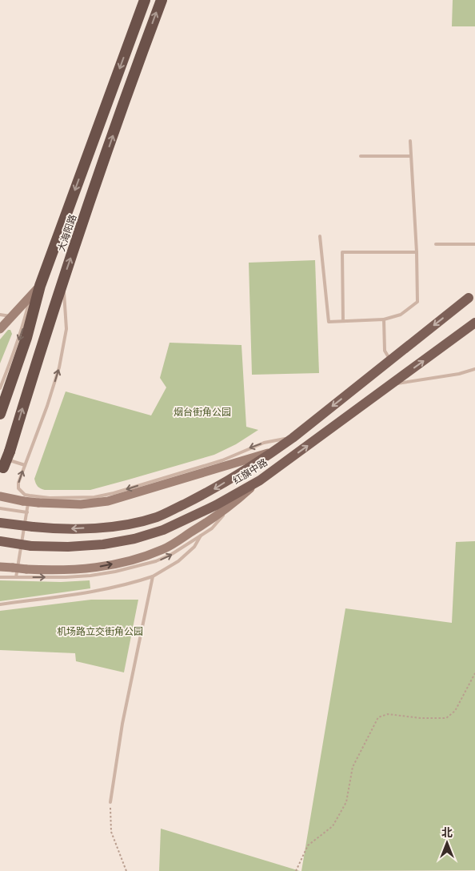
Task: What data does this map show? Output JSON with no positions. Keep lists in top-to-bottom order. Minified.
{"streets":{"highway":["大海阳路"],"main road":["红旗中路"]},"parks":["烟台街角公园","机场路立交街角公园"],"north":"top"}
